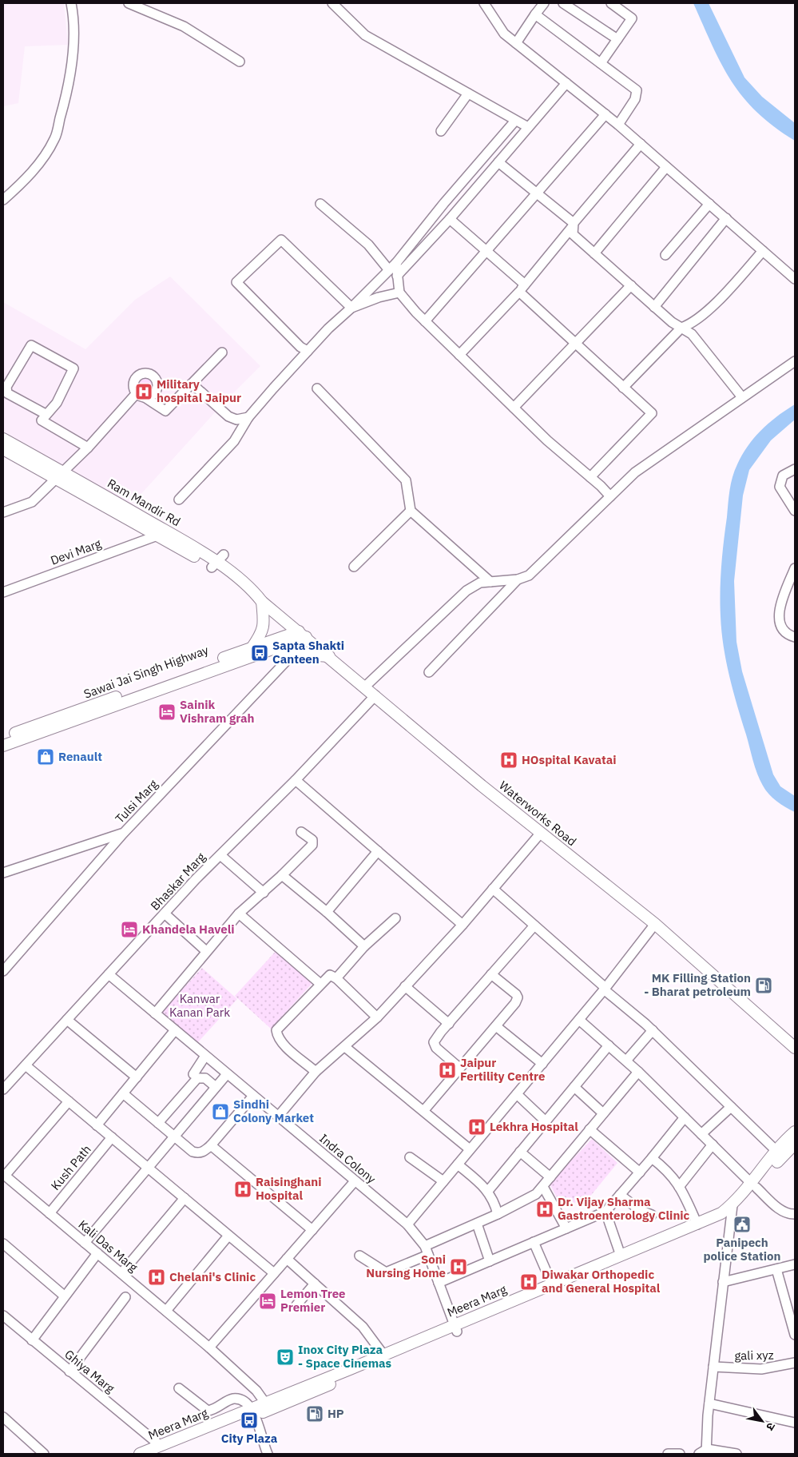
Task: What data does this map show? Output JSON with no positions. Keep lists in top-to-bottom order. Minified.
{"streets":{"main road":["Ram Mandir Rd","Sawai Jai Singh Highway","Waterworks Road","Meera Marg"],"street":["Devi Marg","Tulsi Marg","Bhaskar Marg","Indra Colony","Kush Path","Kali Das Marg","gali xyz","Ghiya Marg"]},"crossings":[["Ram Mandir Rd","Devi Marg"],["Ram Mandir Rd","Waterworks Road"],["Sawai Jai Singh Highway","Waterworks Road"],["Waterworks Road","Bhaskar Marg"],["Bhaskar Marg","Indra Colony"],["Indra Colony","Meera Marg"],["Kush Path","Kali Das Marg"],["Kali Das Marg","Meera Marg"],["Meera Marg","Ghiya Marg"]],"parks":["Kanwar Kanan Park"],"places":{"hospital":["Military hospital Jaipur","HOspital Kavatai","Jaipur Fertility Centre","Lekhra Hospital","Raisinghani Hospital","Dr. Vijay Sharma Gastroenterology Clinic","Soni Nursing Home","Chelani's Clinic","Diwakar Orthopedic and General Hospital"],"bus stop":["Sapta Shakti Canteen","City Plaza"],"hotel":["Sainik Vishram grah","Khandela Haveli","Lemon Tree Premier"],"shop":["Renault","Sindhi Colony Market"],"fuel station":["MK Filling Station - Bharat petroleum","HP"],"public building":["Panipech police Station"],"theatre":["Inox City Plaza - Space Cinemas"]},"north":"bottom right"}
